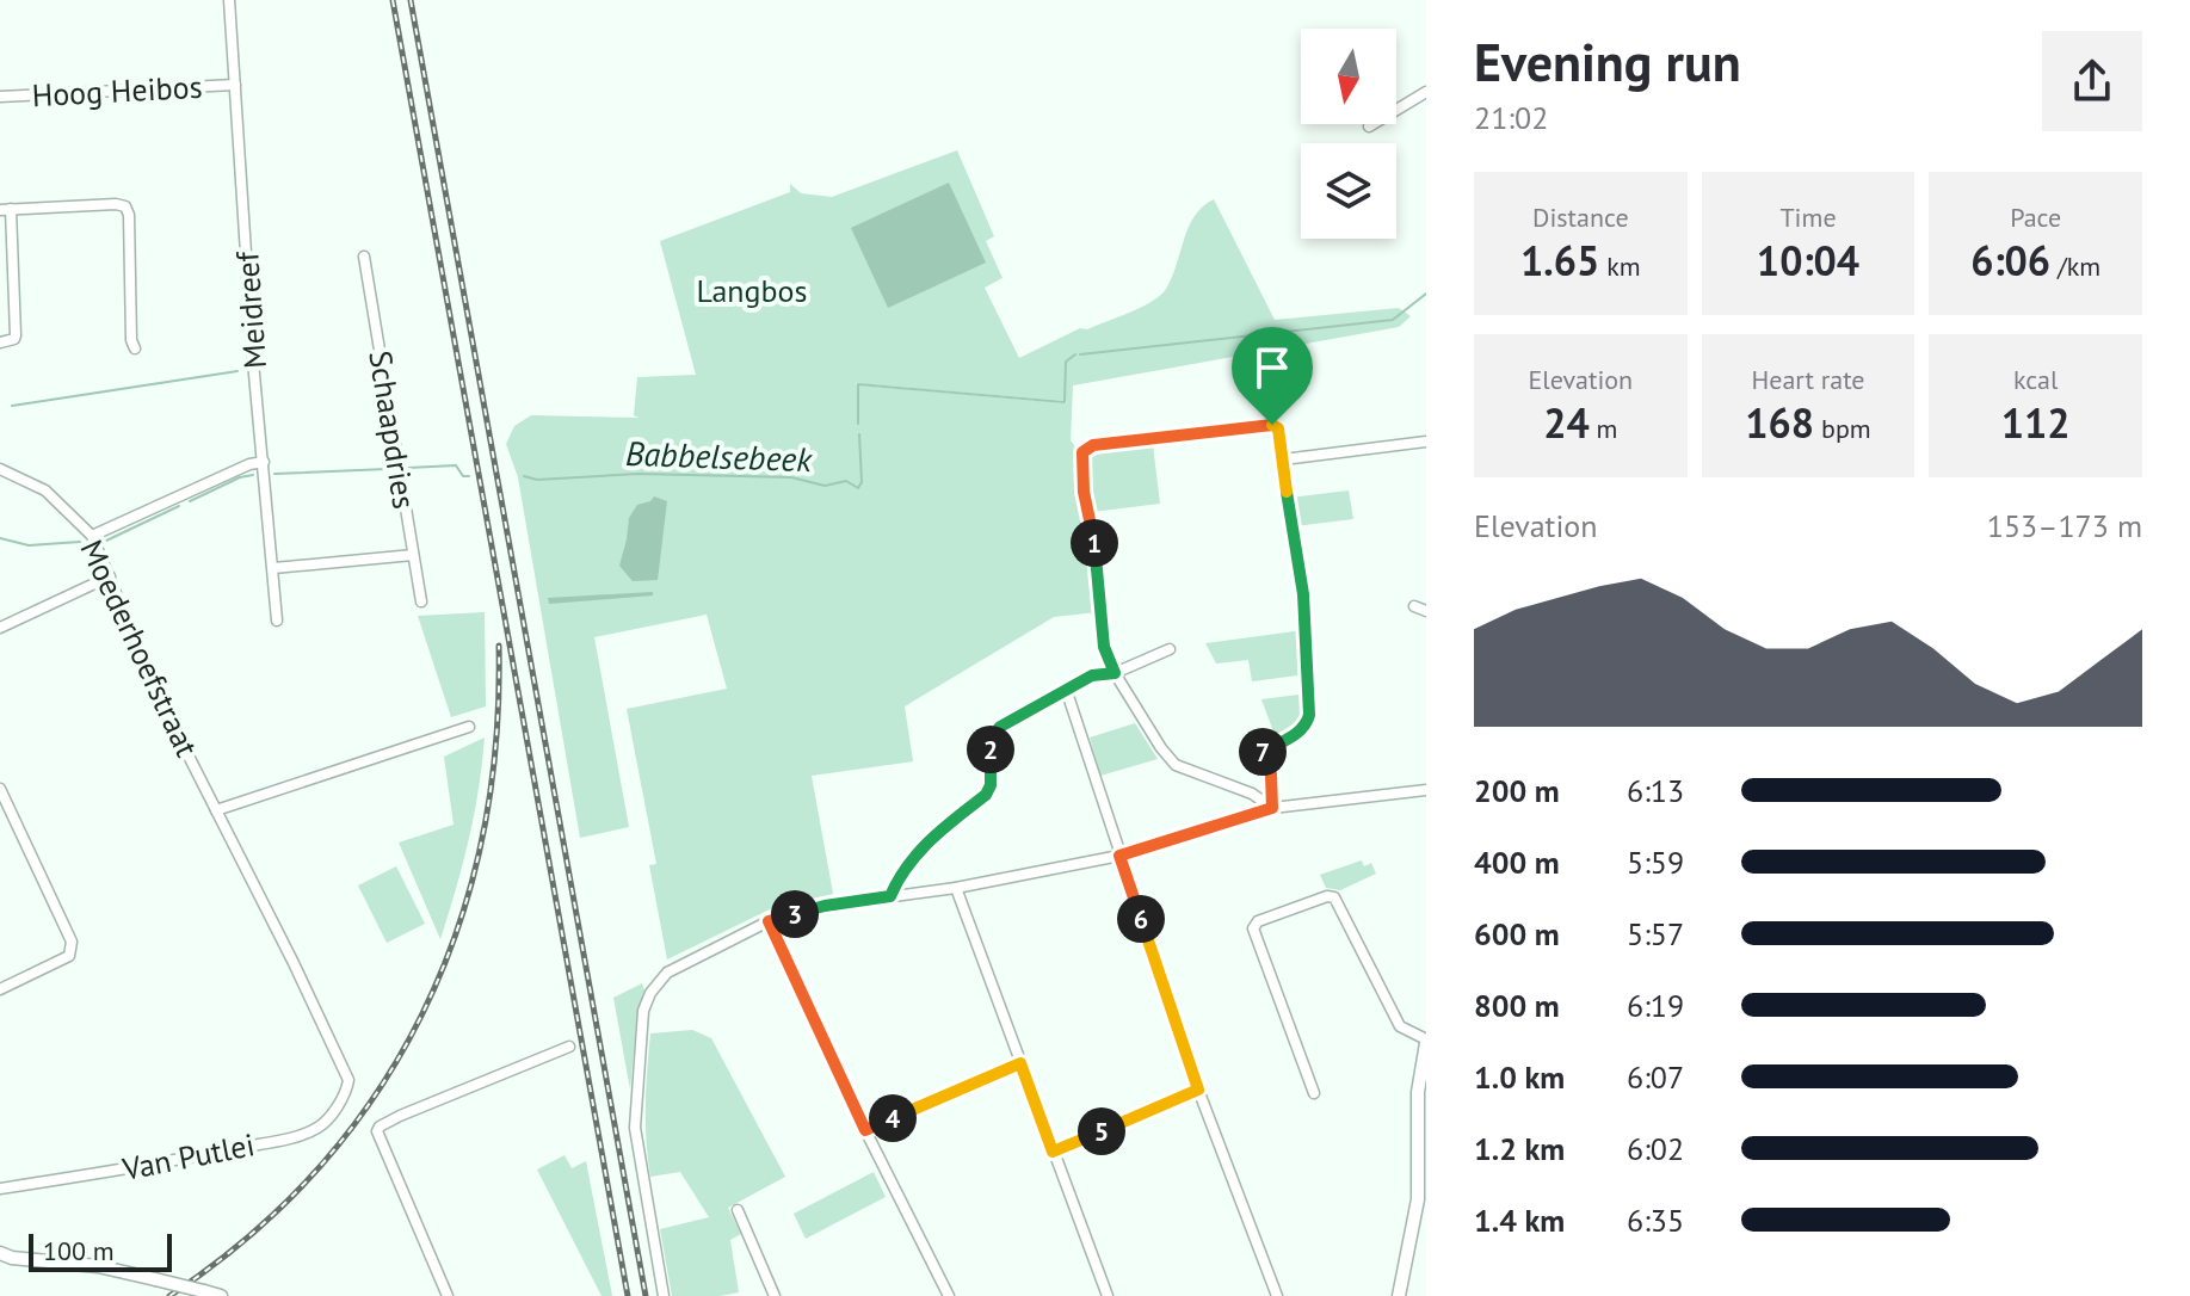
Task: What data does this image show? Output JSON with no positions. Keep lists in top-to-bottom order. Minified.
{"streets":{"street":["Hoog Heibos","Meidreef","Schaapdries","Moederhoefstraat","Van Putlei"]},"crossings":[["Hoog Heibos","Meidreef"],["Moederhoefstraat","Van Putlei"]],"water":["Babbelsebeek"],"parks":["Langbos"],"scale_bar":"100 m","north":"bottom","page":{"heading":["Evening run","21:02"],"stats":[["Distance","1.65 km"],["Time","10:04"],["Pace","6:06 /km"],["Elevation","24 m"],["Heart rate","168 bpm"],["kcal","112"]],"chart":["Elevation","153–173 m"],"pins":["1","2","7","3","6","4","5"],"list":[{"name":"200 m","note":"6:13"},{"name":"400 m","note":"5:59"},{"name":"600 m","note":"5:57"},{"name":"800 m","note":"6:19"},{"name":"1.0 km","note":"6:07"},{"name":"1.2 km","note":"6:02"},{"name":"1.4 km","note":"6:35"}],"scale":"100 m"}}
